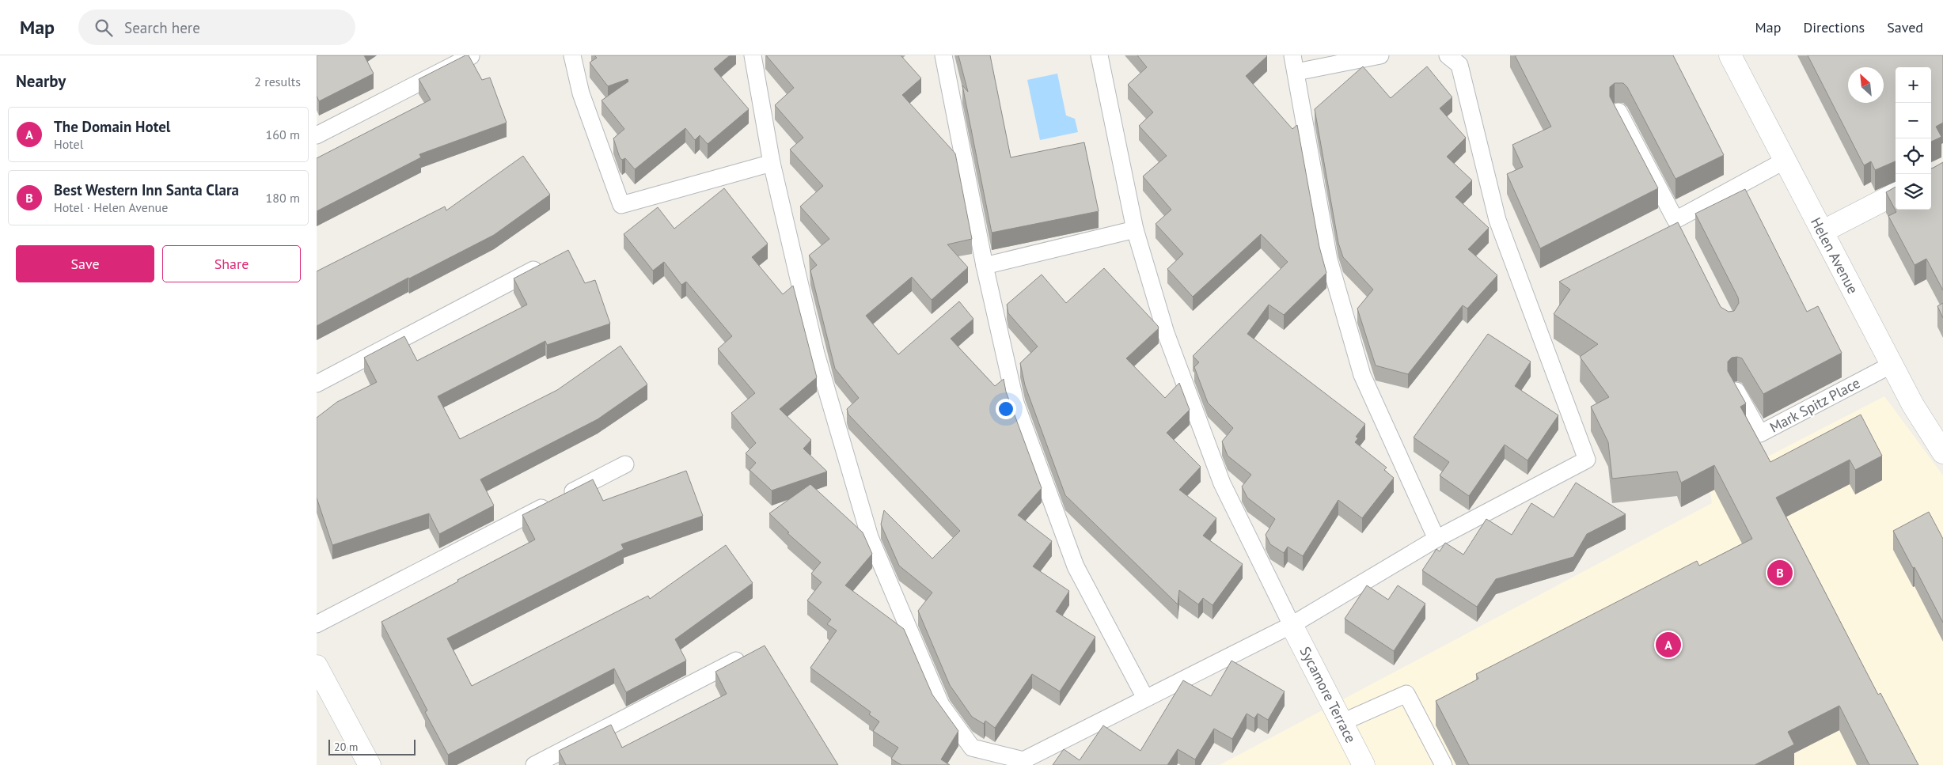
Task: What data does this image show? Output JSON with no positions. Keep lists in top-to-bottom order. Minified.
{"streets":{"street":["Helen Avenue","Sycamore Terrace"],"lane":["Mark Spitz Place"]},"crossings":[["Helen Avenue","Mark Spitz Place"]],"scale_bar":"20 m","north":"top left","page":{"header":"Map","search":"Search here","nav":["Map","Directions","Saved"],"heading":["Nearby","2 results"],"map_buttons":["+","−"],"list":[{"mark":"A","name":"The Domain Hotel","note":"Hotel","value":"160 m"},{"mark":"B","name":"Best Western Inn Santa Clara","note":"Hotel · Helen Avenue","value":"180 m"}],"buttons":["Save","Share"],"pins":["B","A"],"scale":"20 m"}}
